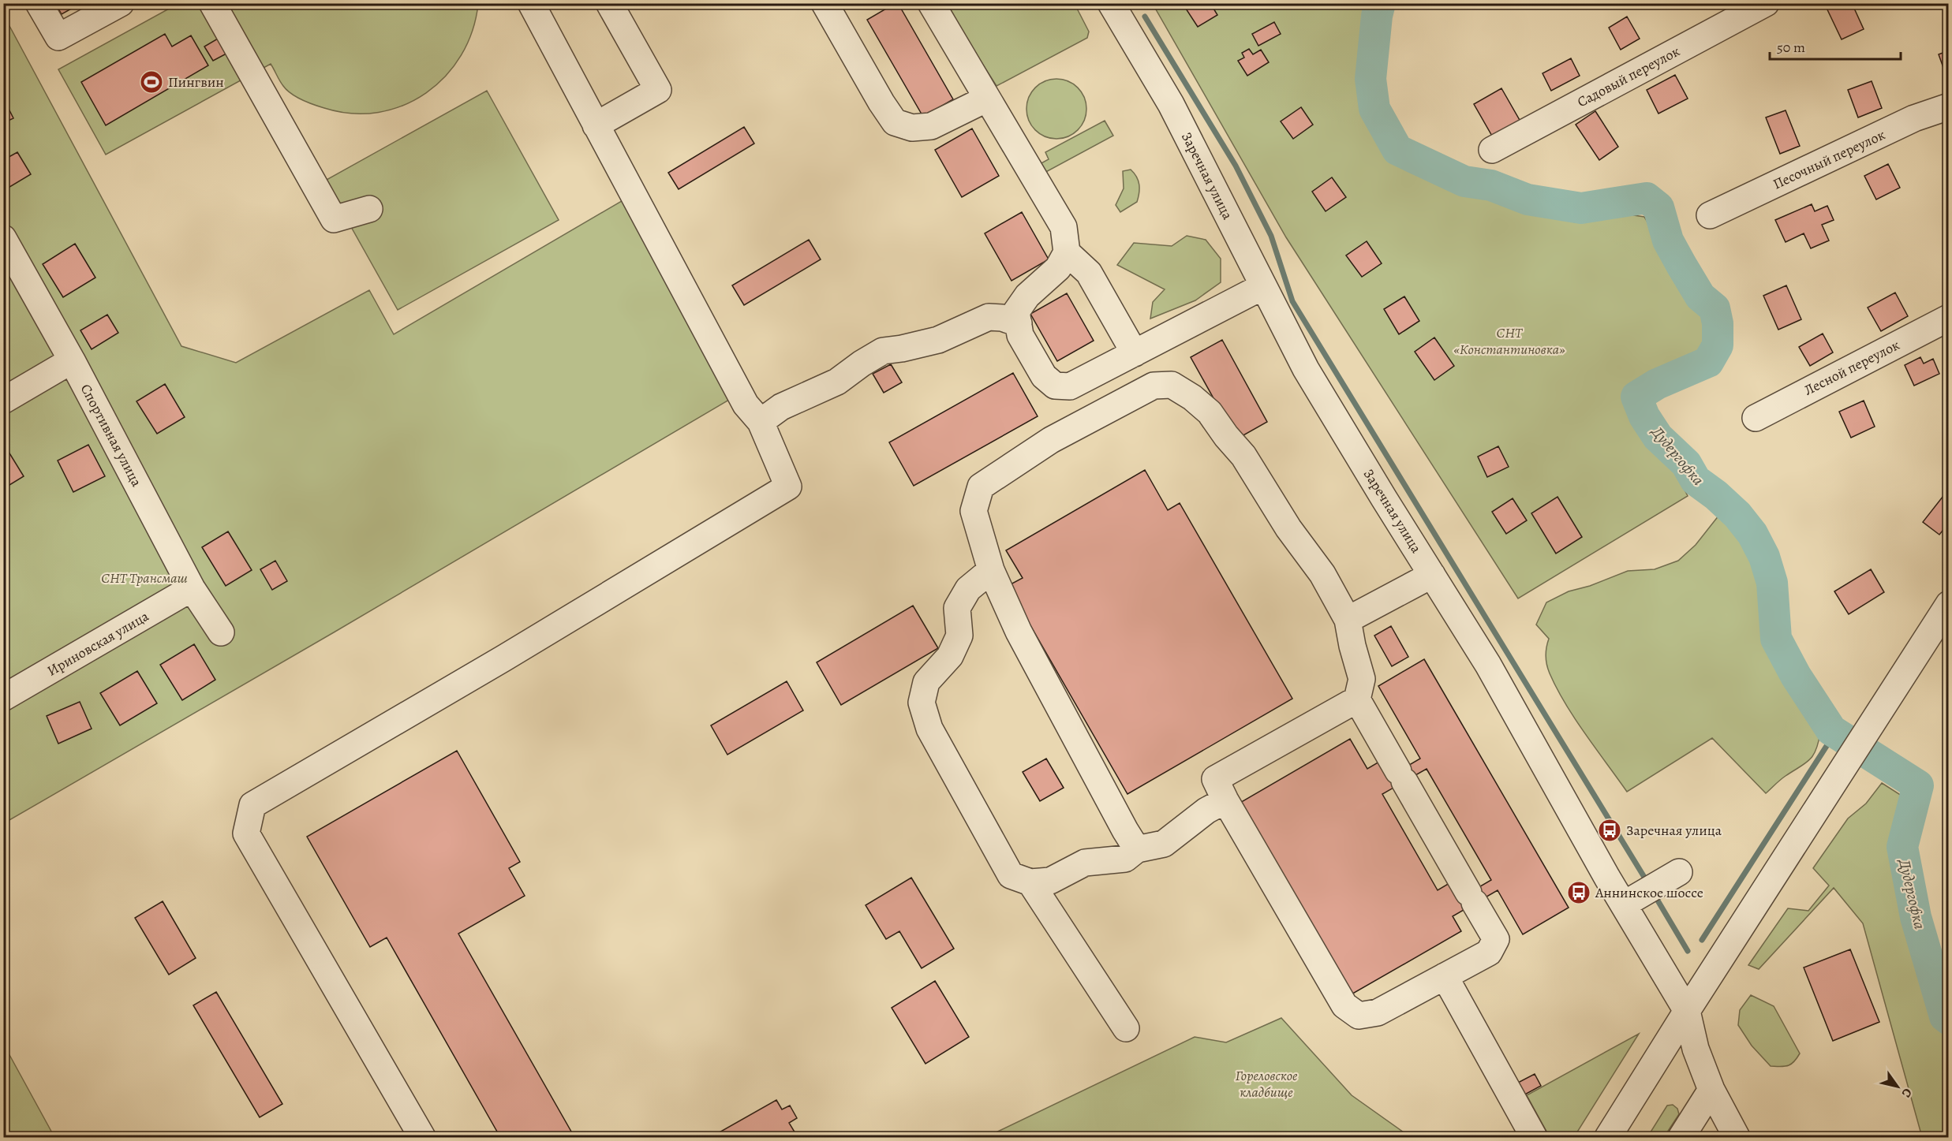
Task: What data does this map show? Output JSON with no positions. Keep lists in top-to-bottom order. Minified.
{"streets":{"street":["Садовый переулок","Песочный переулок","Заречная улица","Лесной переулок","Спортивная улица","Ириновская улица"]},"crossings":[["Спортивная улица","Ириновская улица"]],"water":["Дудергофка"],"parks":["СНТ «Константиновка»","СНТ Трансмаш","Гореловское кладбище"],"places":{"sports":["Пингвин"],"bus stop":["Заречная улица","Аннинское шоссе"]},"scale_bar":"50 m","north":"bottom right"}
